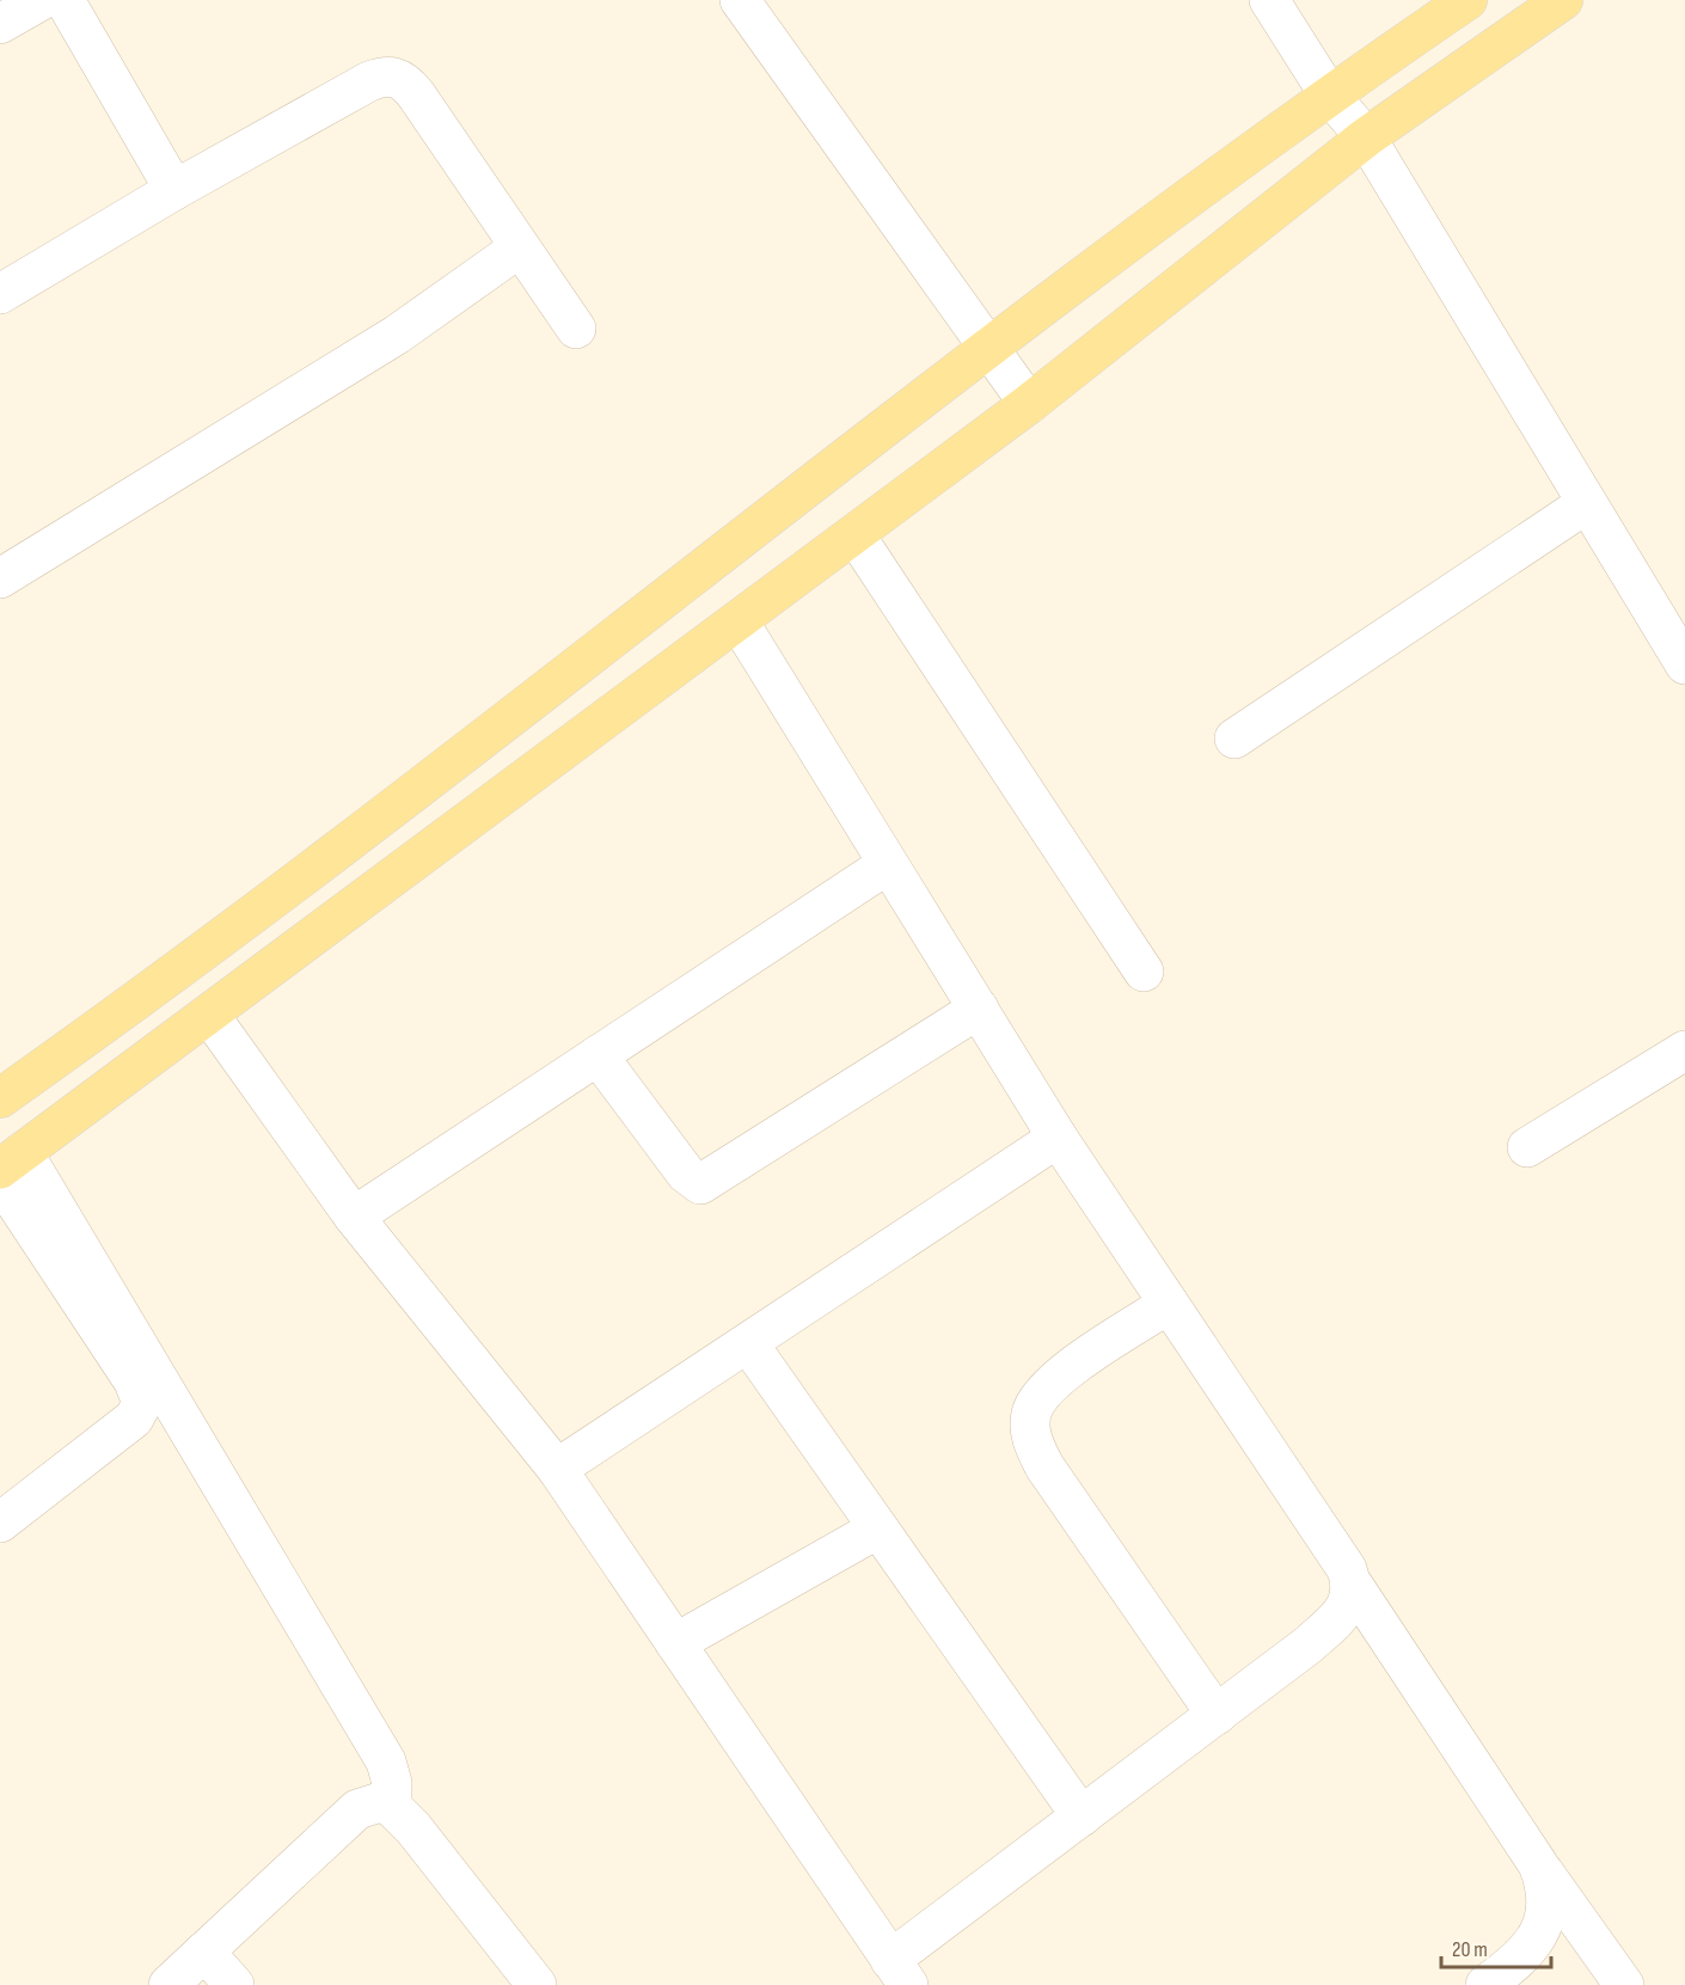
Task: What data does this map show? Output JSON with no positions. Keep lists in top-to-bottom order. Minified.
{"scale_bar":"20 m"}
